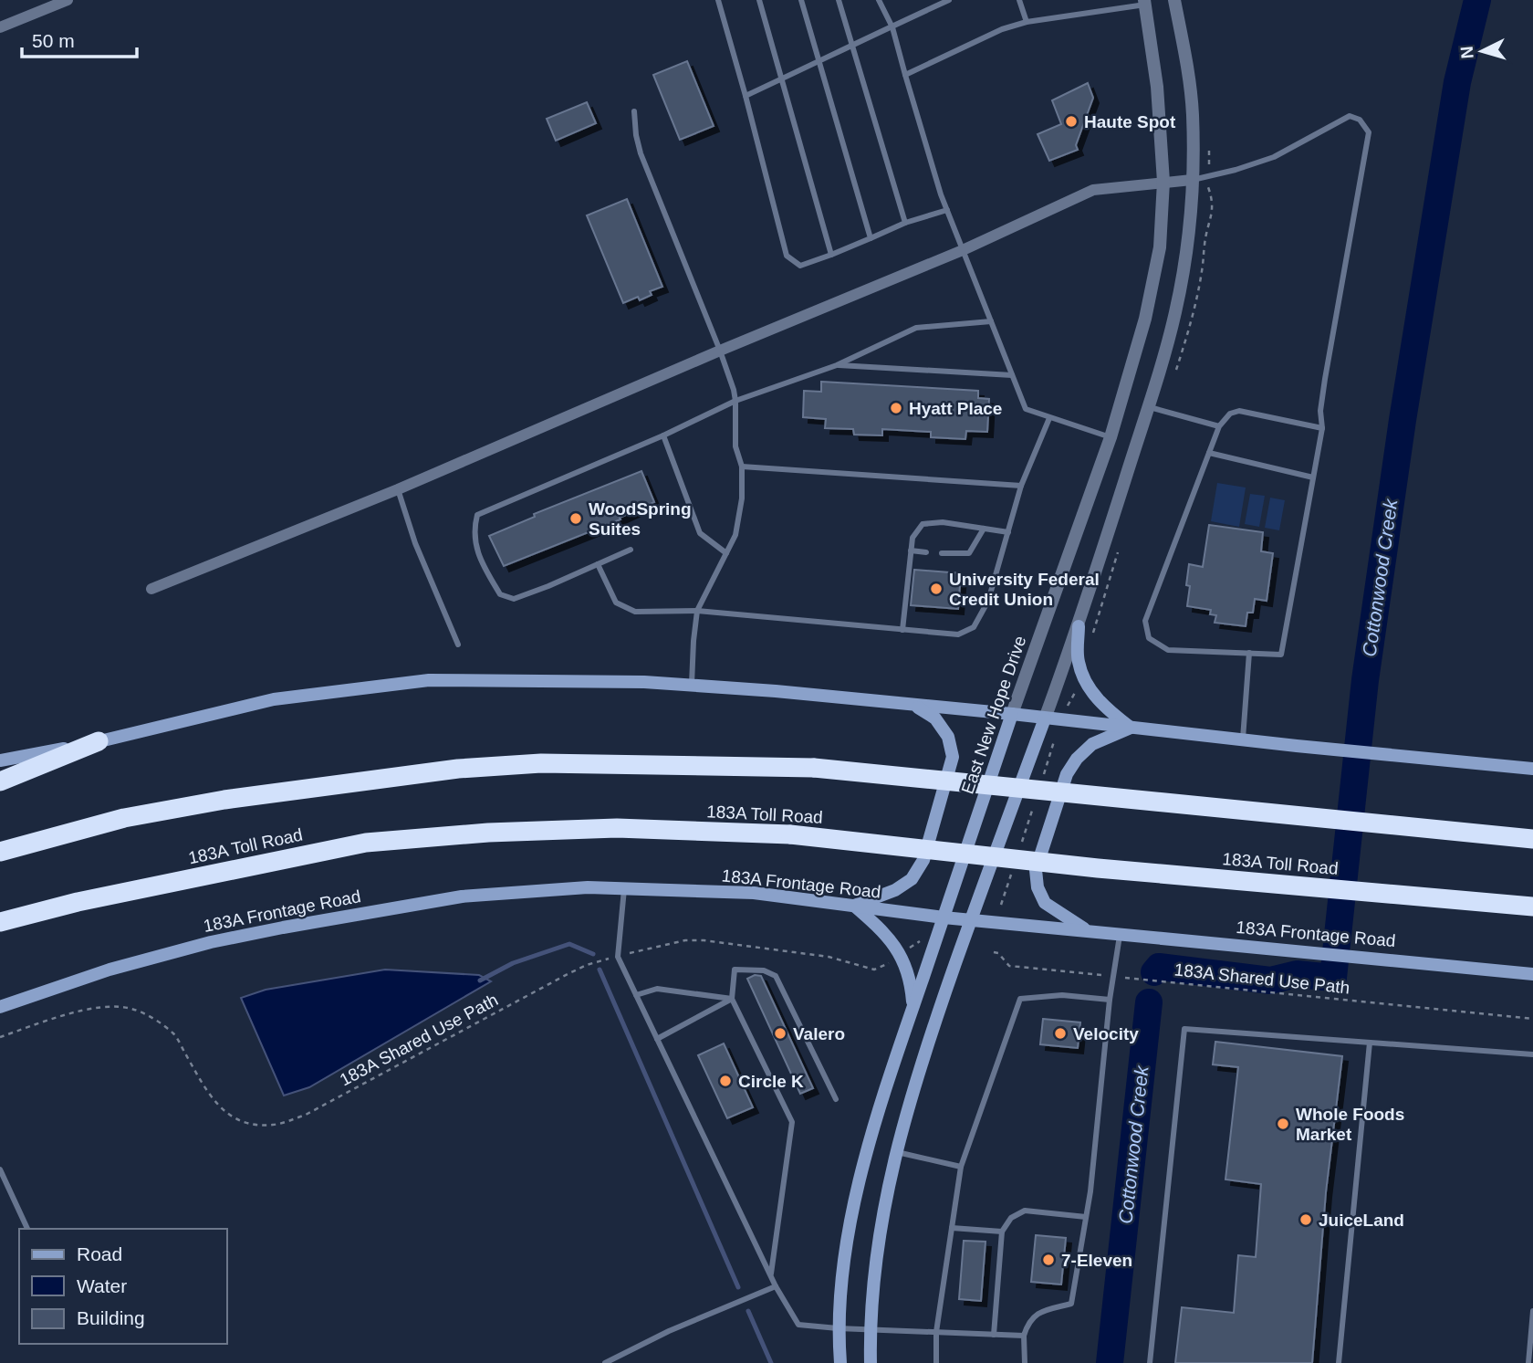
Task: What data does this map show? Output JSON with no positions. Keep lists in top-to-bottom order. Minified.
{"streets":{"highway":["183A Toll Road"],"main road":["East New Hope Drive","183A Frontage Road"],"path":["183A Shared Use Path"]},"crossings":[["East New Hope Drive","183A Frontage Road"]],"water":["Cottonwood Creek"],"places":["Haute Spot","Hyatt Place","WoodSpring Suites","University Federal Credit Union","Valero","Velocity","Circle K","Whole Foods Market","JuiceLand","7-Eleven"],"legend":["Road","Water","Building"],"scale_bar":"50 m","north":"left"}
